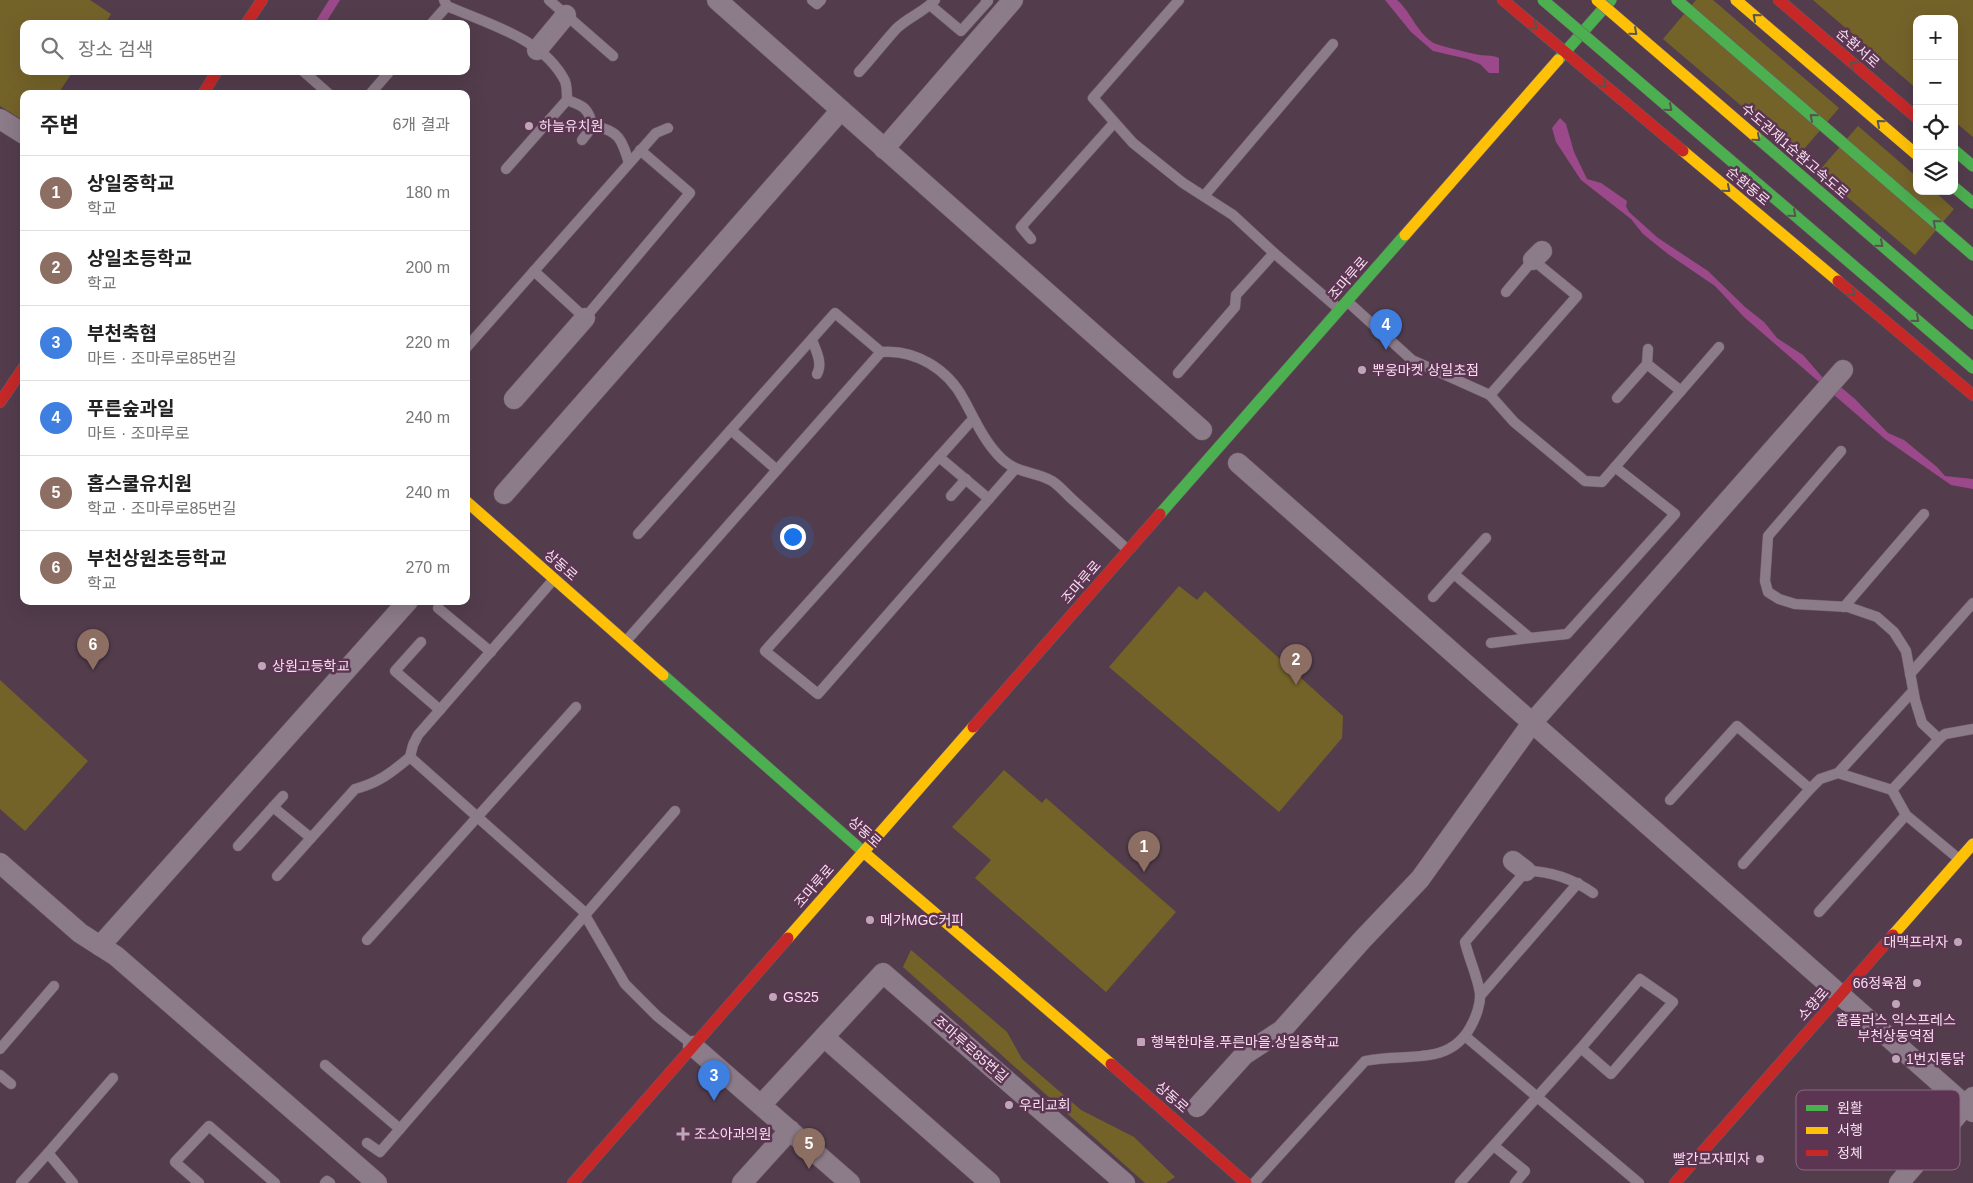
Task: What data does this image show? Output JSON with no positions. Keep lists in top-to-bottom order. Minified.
{"streets":{"main road":["순환서로","수도권제1순환고속도로","순환동로","조마루로","상동로","소향로"],"street":["조마루로85번길"]},"crossings":[["순환동로","조마루로"],["조마루로","상동로"]],"places":{"other":["하늘유치원","뿌웅마켓 상일초점","상원고등학교","메가MGC커피","대맥프라자","66정육점","GS25","홈플러스 익스프레스 부천상동역점","1번지통닭","우리교회","빨간모자피자"],"transit":["행복한마을.푸른마을.상일중학교"],"health":["조소아과의원"]},"legend":["원활","서행","정체"],"page":{"map_buttons":["+","−"],"search":"장소 검색","heading":["주변","6개 결과"],"list":[{"mark":"1","name":"상일중학교","note":"학교","value":"180 m"},{"mark":"2","name":"상일초등학교","note":"학교","value":"200 m"},{"mark":"3","name":"부천축협","note":"마트 · 조마루로85번길","value":"220 m"},{"mark":"4","name":"푸른숲과일","note":"마트 · 조마루로","value":"240 m"},{"mark":"5","name":"홉스쿨유치원","note":"학교 · 조마루로85번길","value":"240 m"},{"mark":"6","name":"부천상원초등학교","note":"학교","value":"270 m"}],"pins":["4","6","2","1","3","5"]}}
